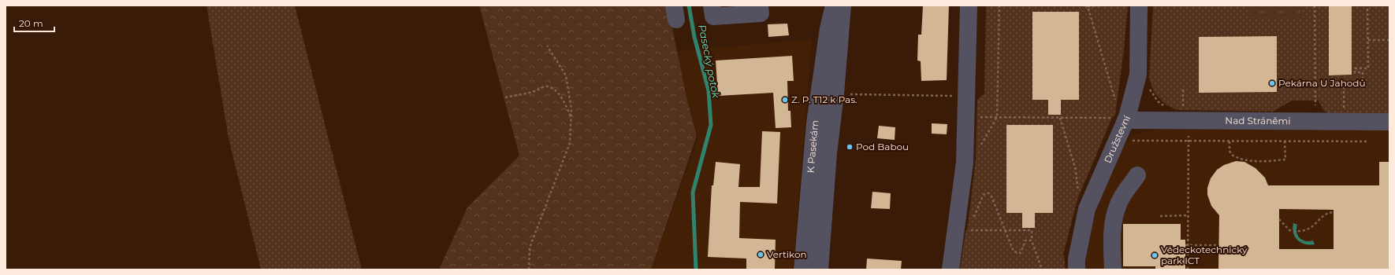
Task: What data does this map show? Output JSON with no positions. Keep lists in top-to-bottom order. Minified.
{"streets":{"street":["Nad Stráněmi","Družstevní","K Pasekám"]},"crossings":[["Nad Stráněmi","Družstevní"]],"water":["Pasecký potok"],"places":["Pekárna U Jahodů","Z. P. T12 k Pas.","Pod Babou","Vertikon","Vědeckotechnický park ICT"],"scale_bar":"20 m"}
